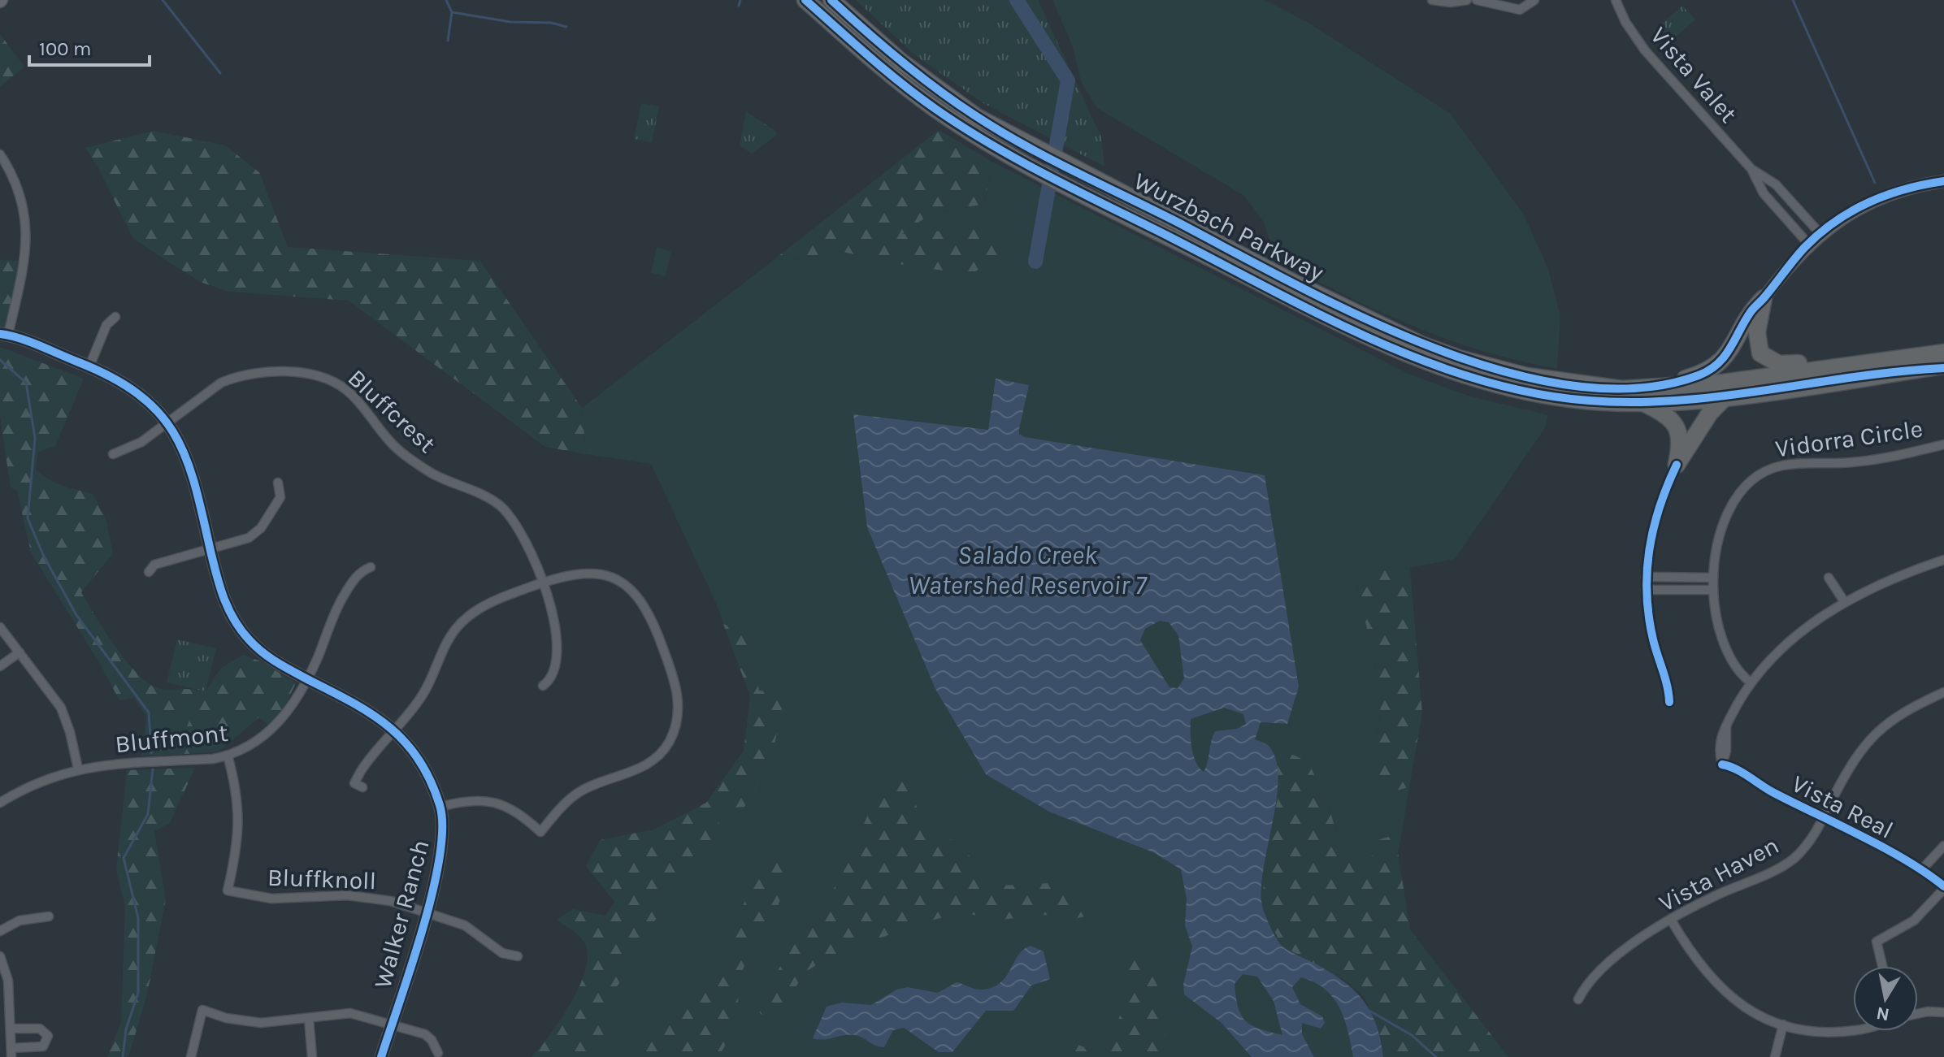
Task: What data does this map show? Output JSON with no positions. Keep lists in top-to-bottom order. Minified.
{"streets":{"highway":["Wurzbach Parkway"],"street":["Vista Valet","Bluffcrest","Vidorra Circle","Bluffmont","Vista Real","Vista Haven","Bluffknoll","Walker Ranch"]},"crossings":[["Bluffcrest","Walker Ranch"],["Vidorra Circle","Vista Real"],["Bluffmont","Bluffknoll"],["Bluffmont","Walker Ranch"],["Vista Real","Vista Haven"],["Bluffknoll","Walker Ranch"]],"water":["Salado Creek Watershed Reservoir 7"],"scale_bar":"100 m","north":"bottom"}
